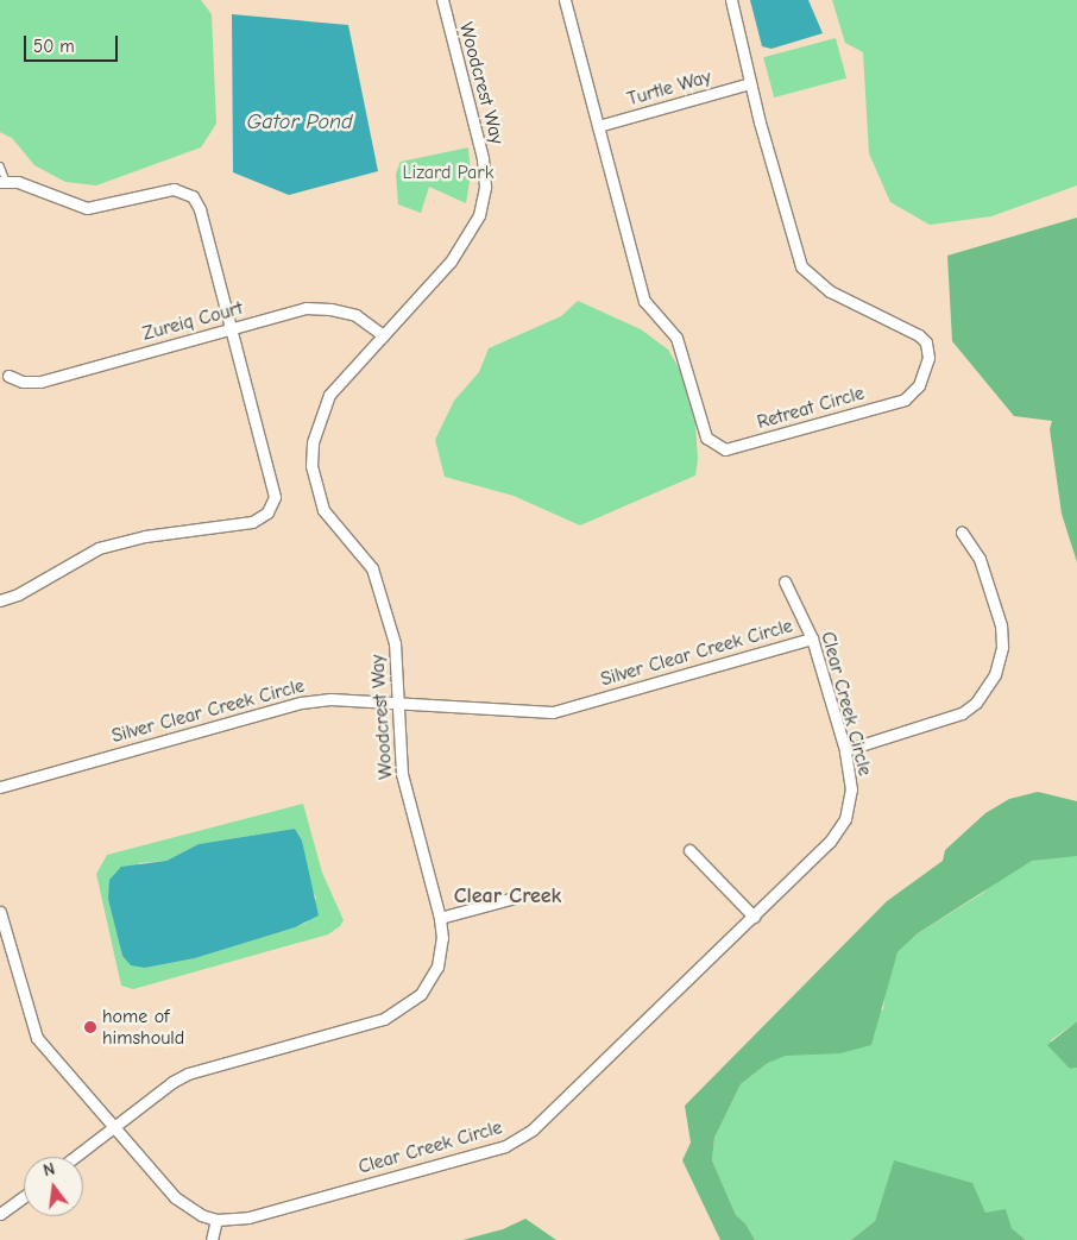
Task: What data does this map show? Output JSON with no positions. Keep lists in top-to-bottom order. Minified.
{"streets":{"street":["Woodcrest Way","Turtle Way","Zureiq Court","Retreat Circle","Silver Clear Creek Circle","Clear Creek Circle"]},"crossings":[["Woodcrest Way","Zureiq Court"],["Woodcrest Way","Silver Clear Creek Circle"],["Woodcrest Way","Clear Creek Circle"],["Turtle Way","Retreat Circle"],["Silver Clear Creek Circle","Clear Creek Circle"]],"districts":["Clear Creek"],"water":["Gator Pond"],"parks":["Lizard Park"],"places":["home of himshould"],"scale_bar":"50 m","north":"top"}
